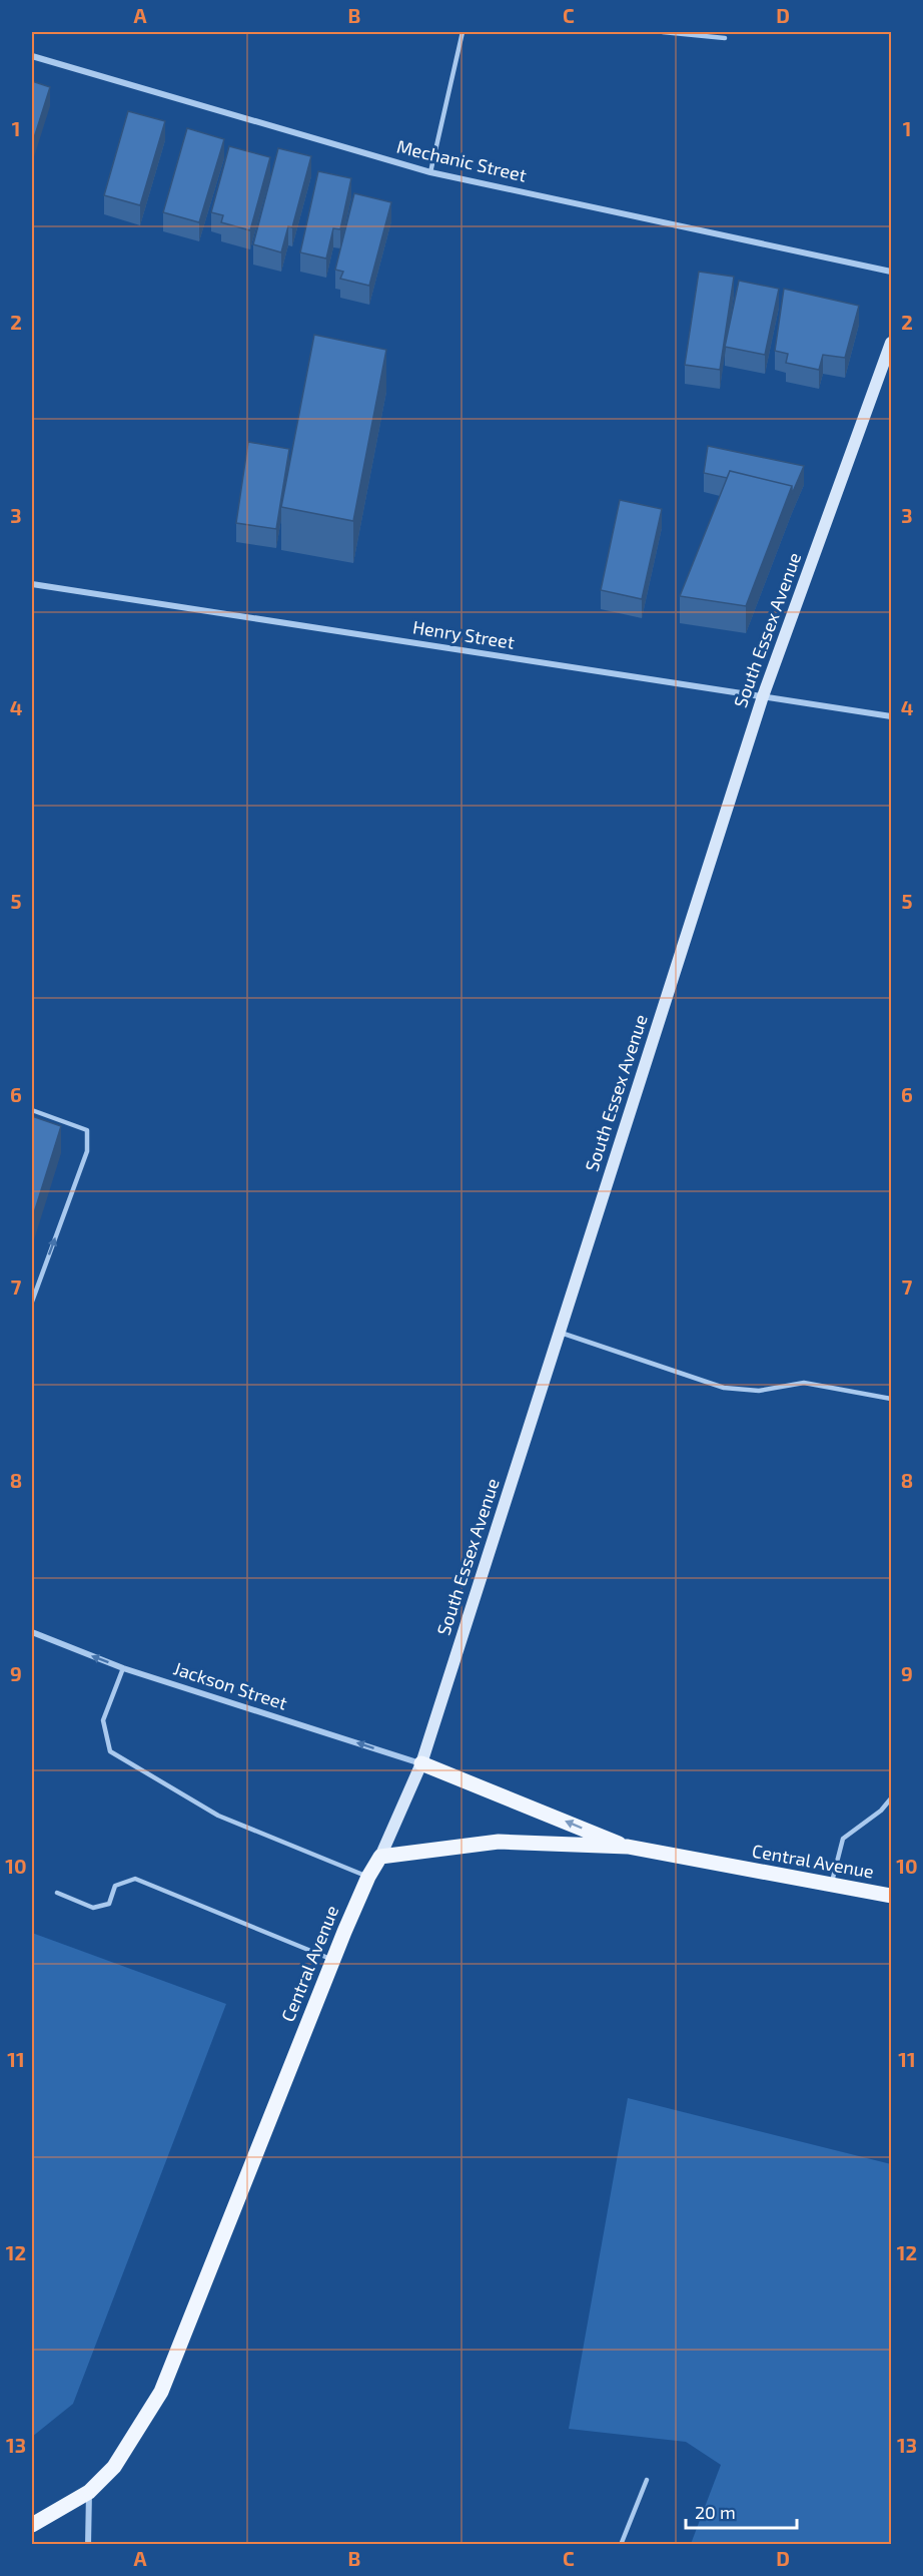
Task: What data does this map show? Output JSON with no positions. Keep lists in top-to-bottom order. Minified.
{"streets":{"main road":["South Essex Avenue","Central Avenue"],"street":["Mechanic Street","Henry Street","Jackson Street"]},"crossings":[["South Essex Avenue","Henry Street"],["South Essex Avenue","Jackson Street"],["South Essex Avenue","Central Avenue"]],"one_way":["Jackson Street"],"scale_bar":"20 m","grid":{"columns":["A","B","C","D"],"rows":["1","2","3","4","5","6","7","8","9","10","11","12","13"]}}
